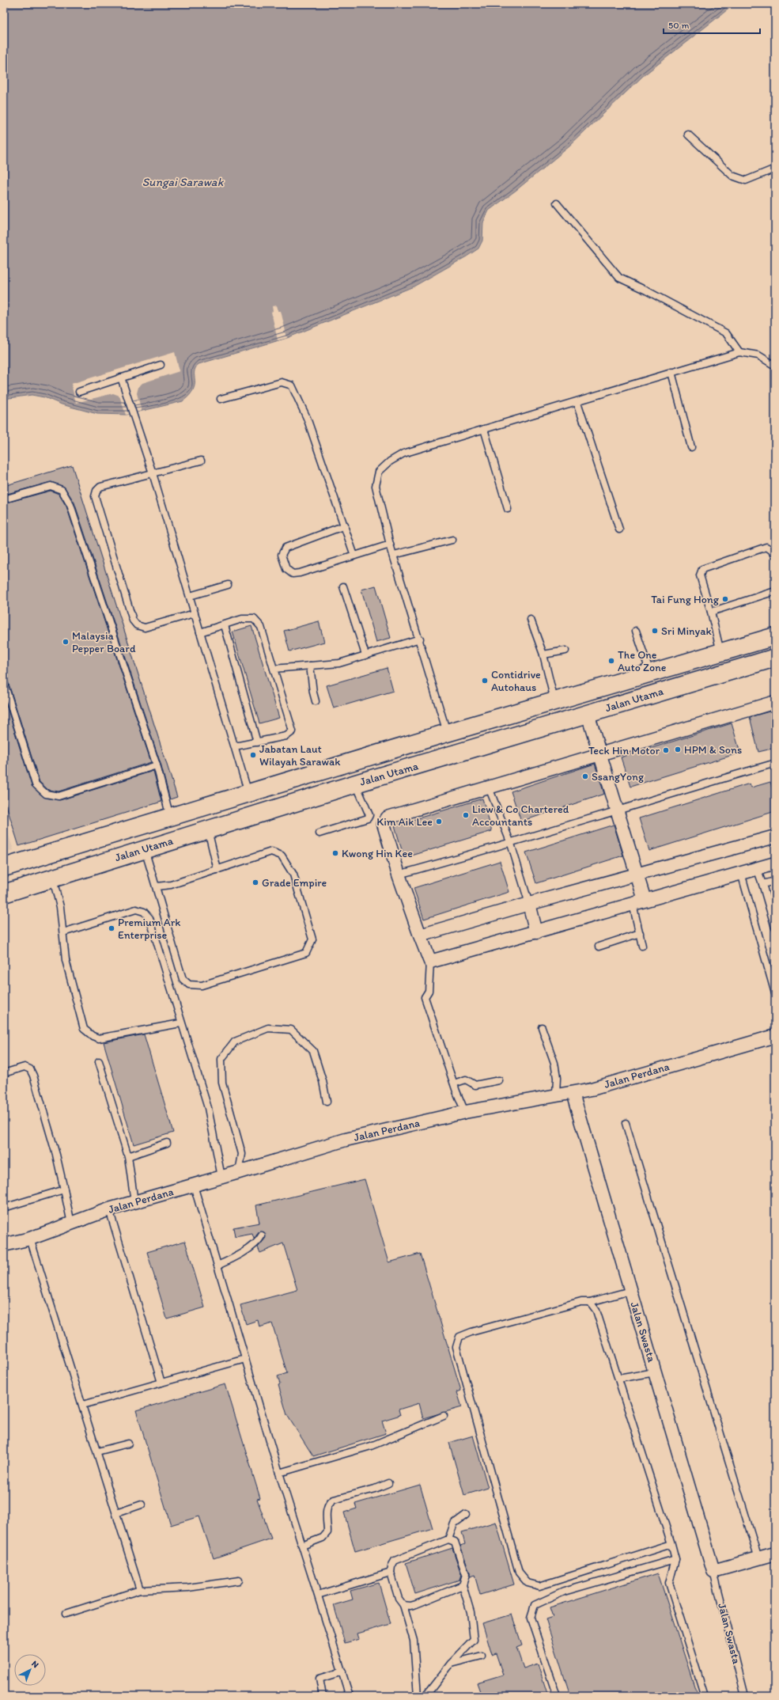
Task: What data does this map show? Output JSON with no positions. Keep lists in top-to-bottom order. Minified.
{"streets":{"main road":["Jalan Utama"],"street":["Jalan Perdana","Jalan Swasta"]},"crossings":[["Jalan Perdana","Jalan Swasta"]],"water":["Sungai Sarawak"],"places":["Tai Fung Hong","Sri Minyak","Malaysia Pepper Board","The One Auto Zone","Contidrive Autohaus","HPM & Sons","Teck Hin Motor","Jabatan Laut Wilayah Sarawak","SsangYong","Liew & Co Chartered Accountants","Kim Aik Lee","Kwong Hin Kee","Grade Empire","Premium Ark Enterprise"],"scale_bar":"50 m","north":"top right"}
